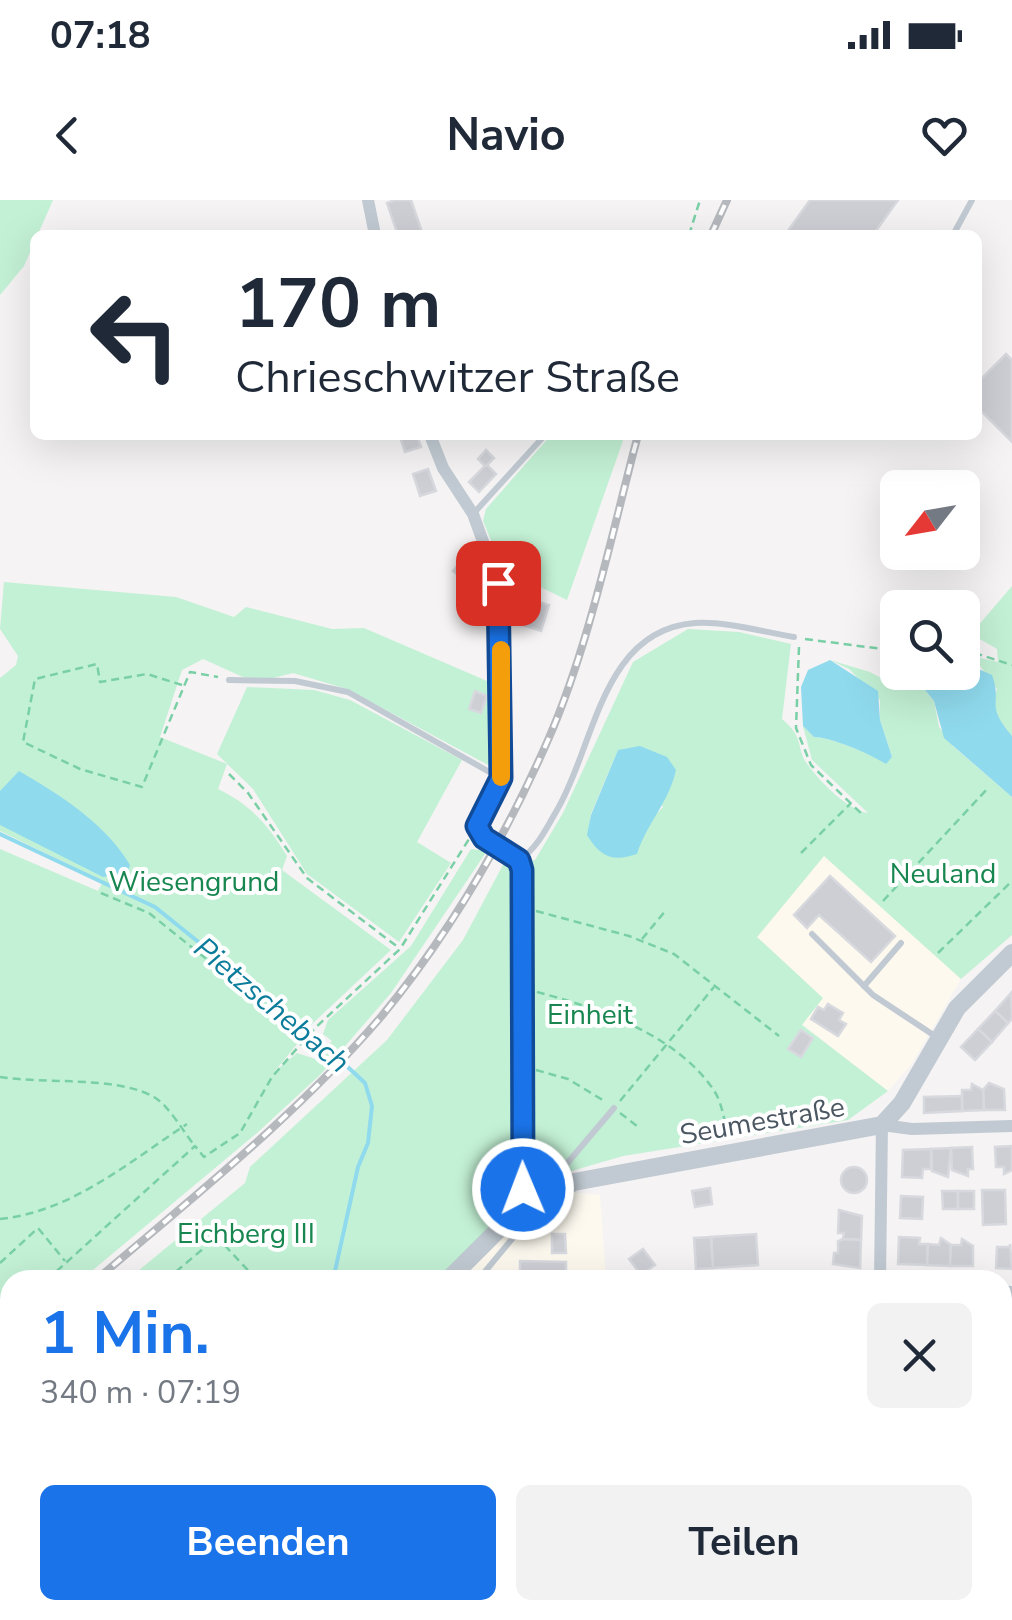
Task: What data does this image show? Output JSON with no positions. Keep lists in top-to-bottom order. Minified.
{"streets":{"street":["Seumestraße"]},"water":["Pietzschebach"],"parks":["Neuland","Wiesengrund","Einheit","Eichberg III"],"north":"bottom left","page":{"status":"07:18","header":"Navio","turn":["170 m","Chrieschwitzer Straße"],"heading":["1 Min.","340 m · 07:19"],"buttons":["Beenden","Teilen"]}}
